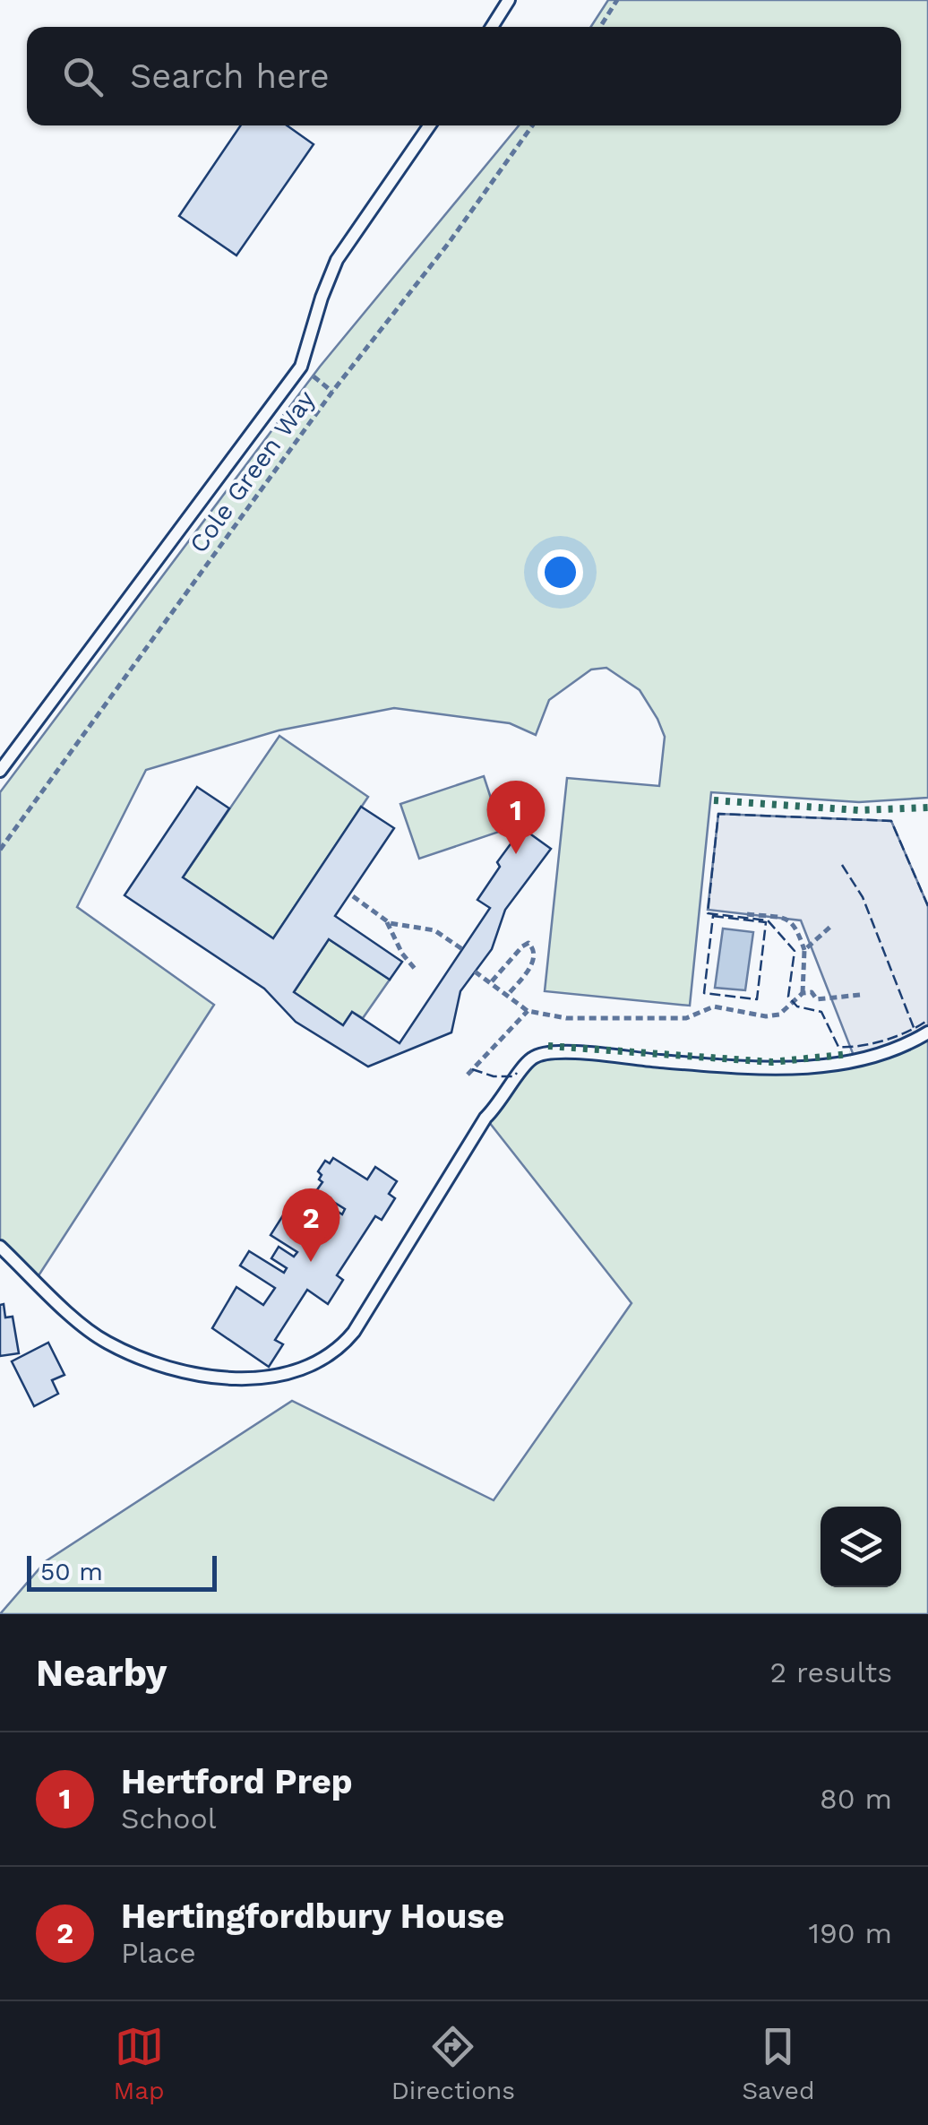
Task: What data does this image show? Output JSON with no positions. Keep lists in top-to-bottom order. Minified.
{"streets":{"path":["Cole Green Way"]},"scale_bar":"50 m","page":{"search":"Search here","pins":["1","2"],"scale":"50 m","heading":["Nearby","2 results"],"list":[{"mark":"1","name":"Hertford Prep","note":"School","value":"80 m"},{"mark":"2","name":"Hertingfordbury House","note":"Place","value":"190 m"}],"nav":["Map","Directions","Saved"]}}
